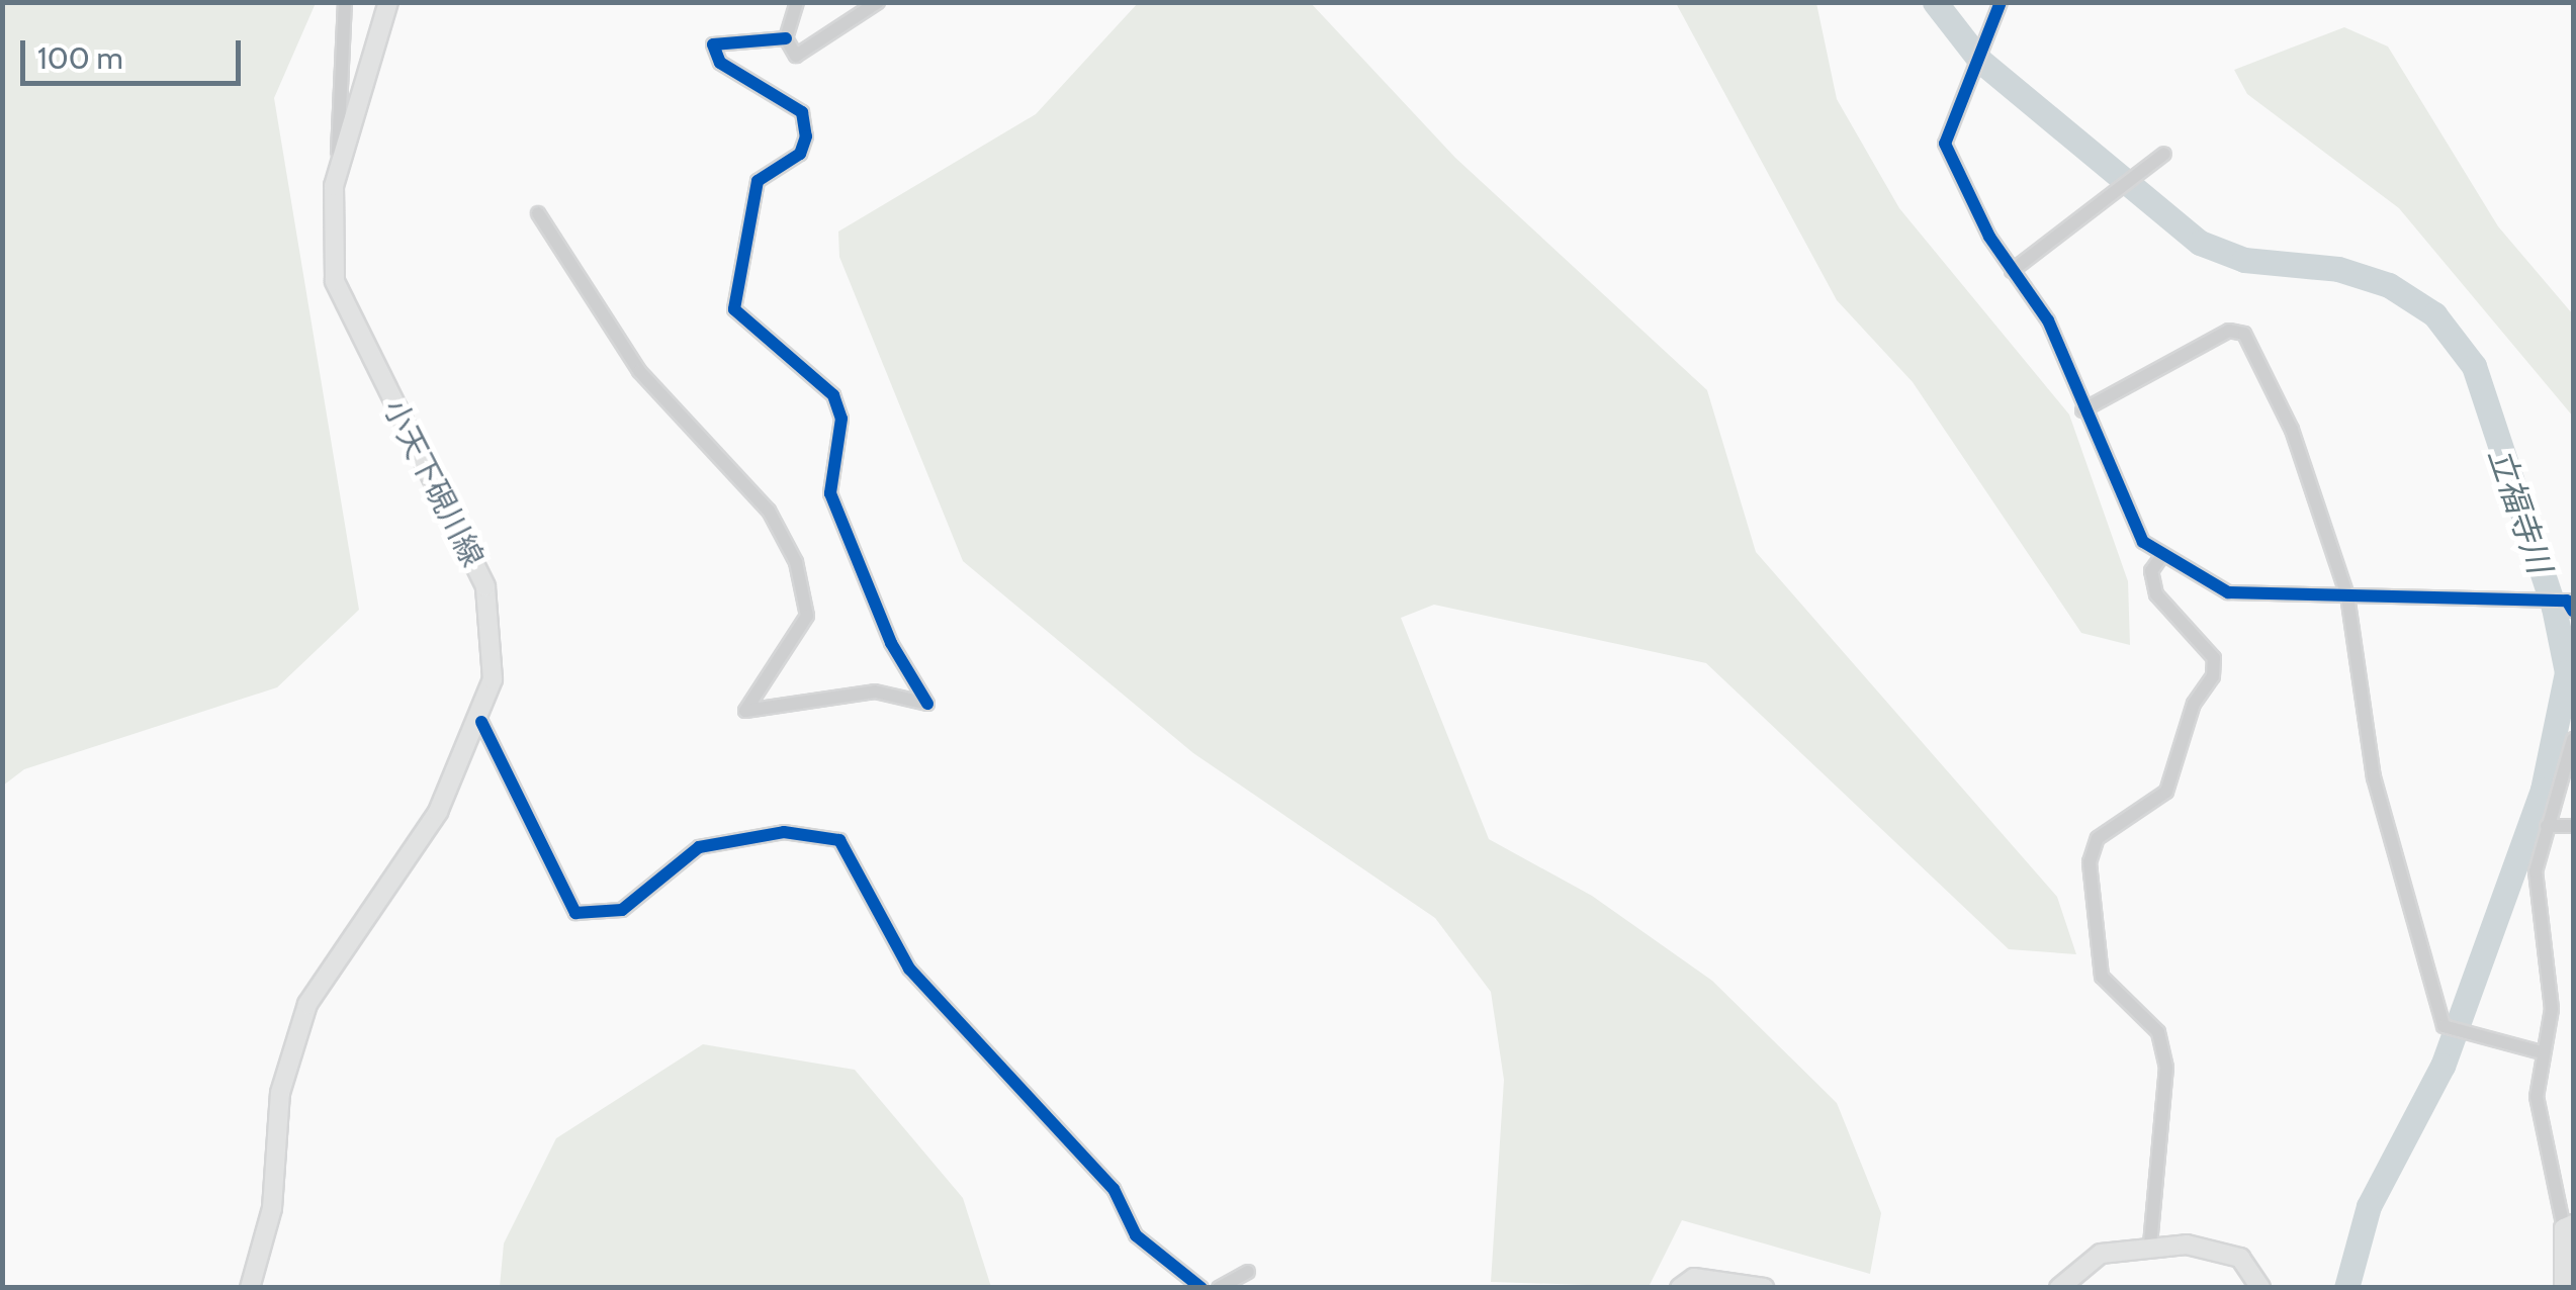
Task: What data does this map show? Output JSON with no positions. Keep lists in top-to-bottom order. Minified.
{"streets":{"main road":["小天下硯川線"]},"water":["立福寺川"],"scale_bar":"100 m"}
